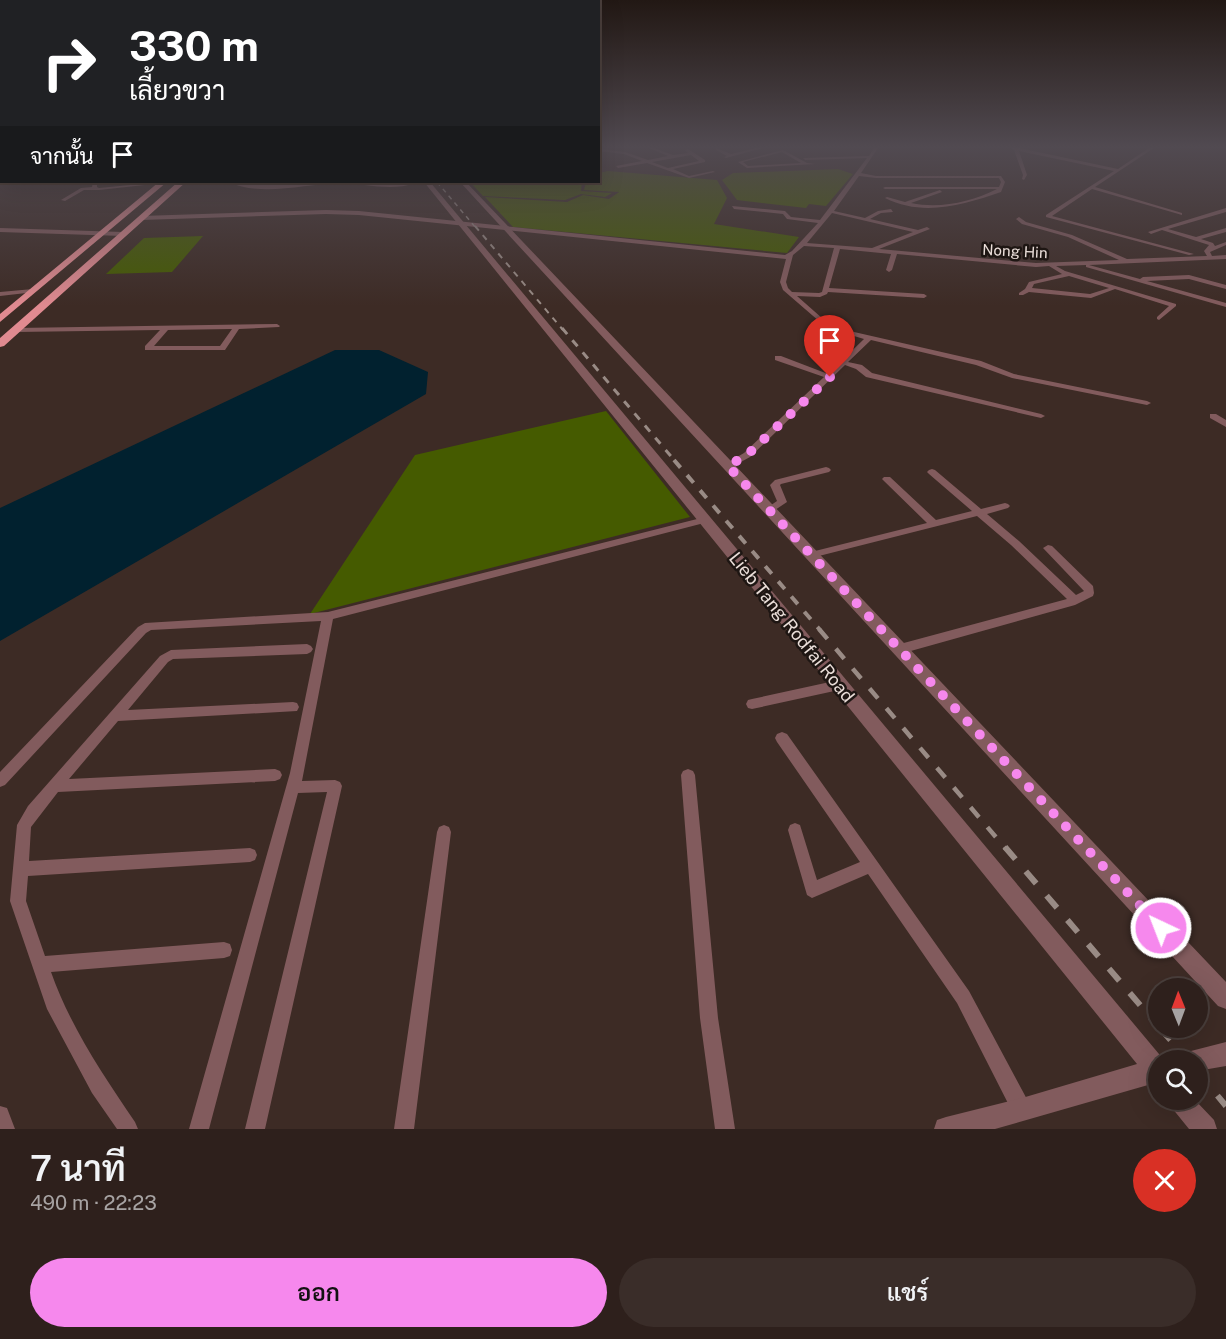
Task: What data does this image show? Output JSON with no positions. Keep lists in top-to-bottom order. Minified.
{"streets":{"street":["Nong Hin","Lieb Tang Rodfai Road"]},"north":"top","page":{"turn":["330 m","เลี้ยวขวา"],"then":"จากนั้น","heading":["7 นาที","490 m · 22:23"],"buttons":["ออก","แชร์"]}}
